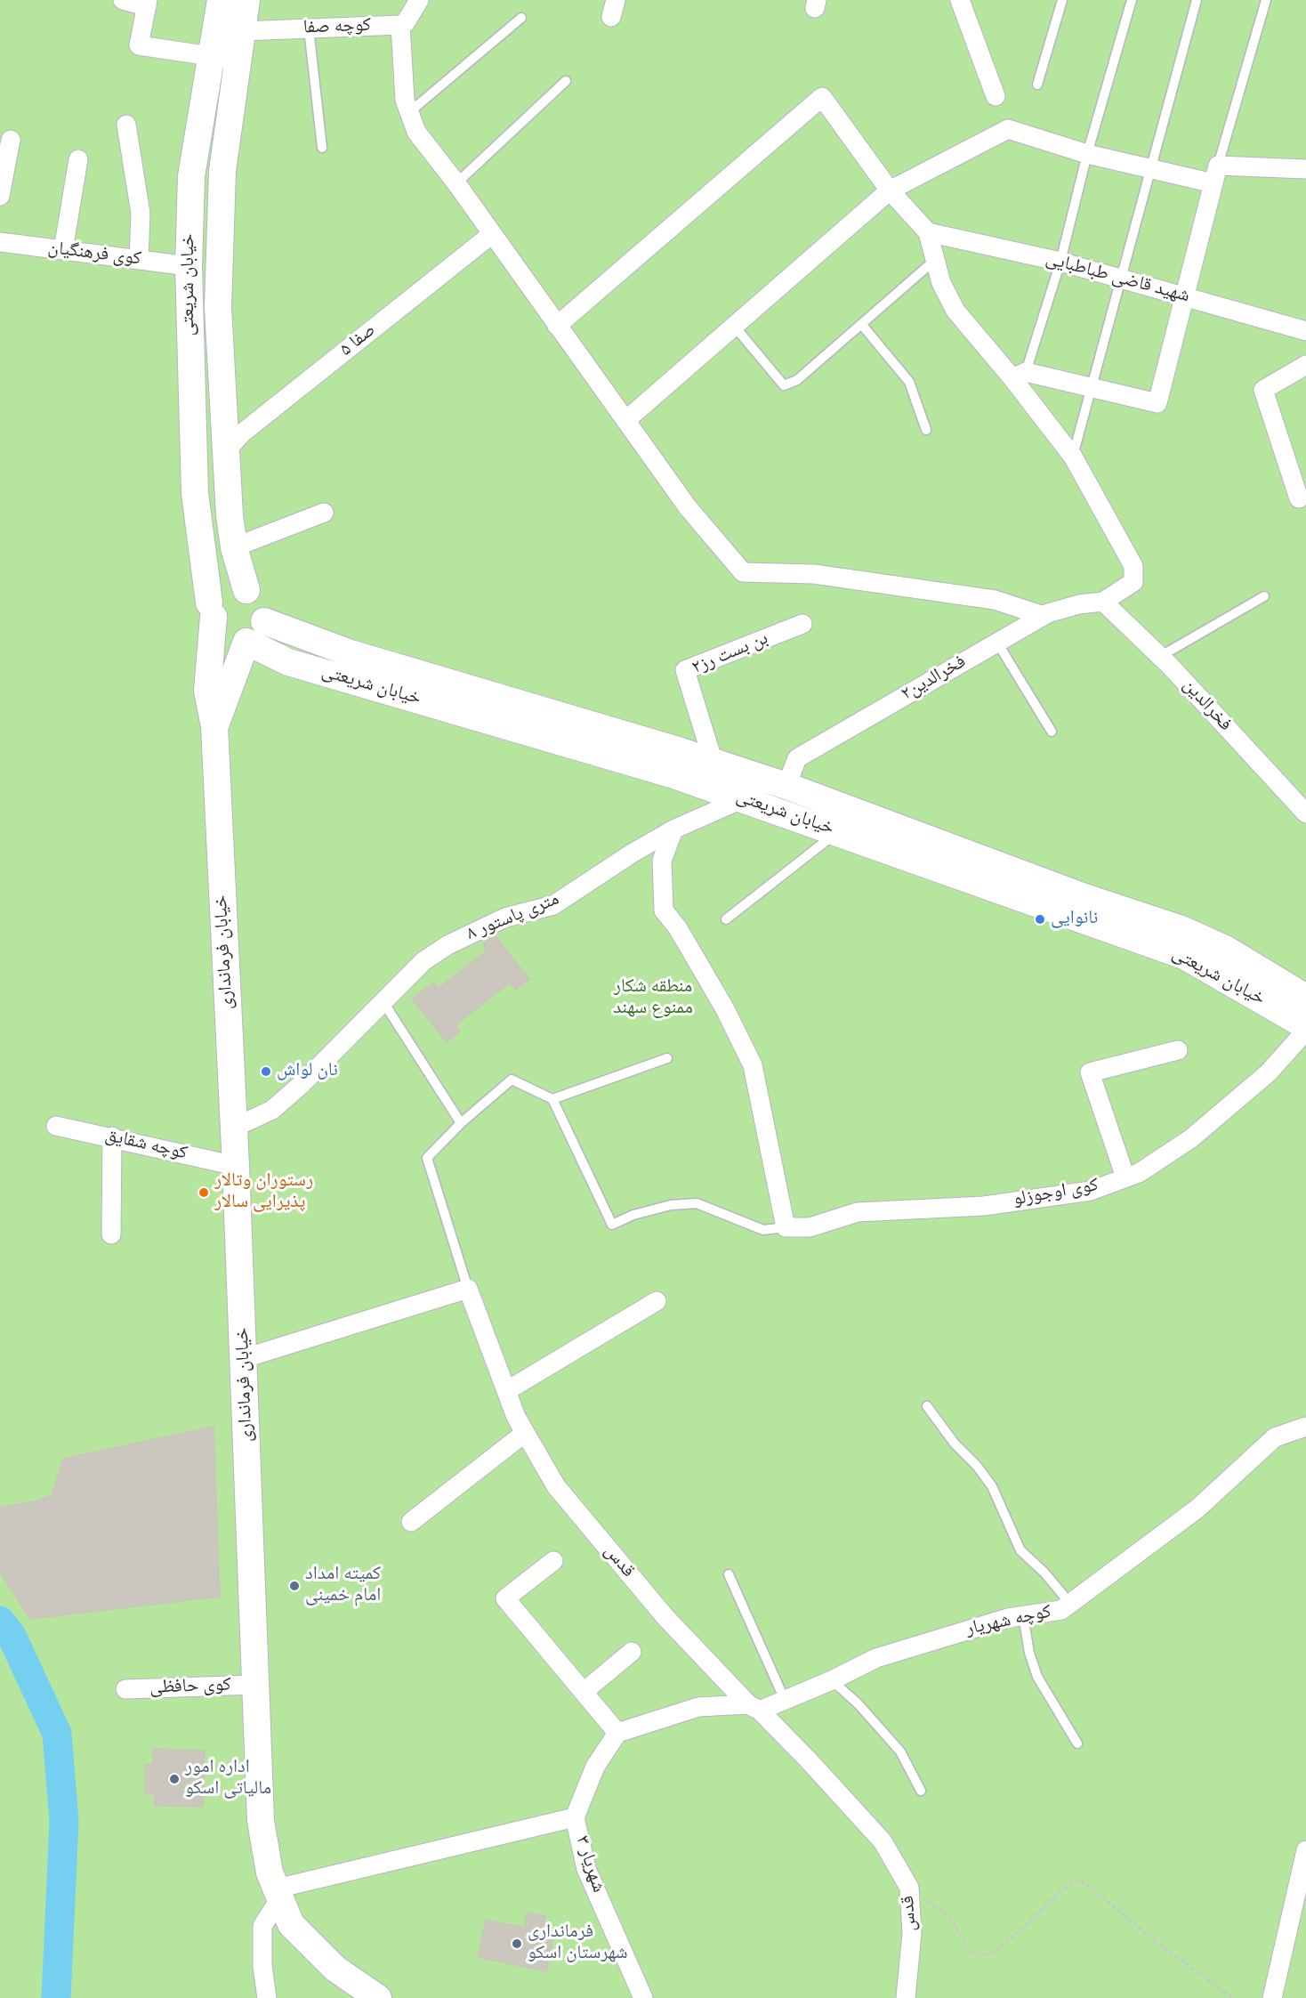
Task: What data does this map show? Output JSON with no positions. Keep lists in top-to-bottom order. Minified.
{"streets":{"main road":["خیابان شریعتی","خیابان فرمانداری"],"street":["کوچه صفا","کوی فرهنگیان","شهید قاضی طباطبایی","صفا ۵","بن بست رز۲","فخرالدین۲","فخرالدین","۸ متری پاستور","کوچه شقایق","کوی اوجوزلو","قدس","کوچه شهریار","کوی حافظی","شهریار ۳"]},"crossings":[["کوچه صفا","خیابان شریعتی"],["کوی فرهنگیان","خیابان شریعتی"],["خیابان شریعتی","صفا ۵"],["خیابان شریعتی","بن بست رز۲"],["خیابان شریعتی","فخرالدین۲"],["خیابان شریعتی","۸ متری پاستور"],["خیابان شریعتی","خیابان فرمانداری"],["فخرالدین۲","فخرالدین"],["۸ متری پاستور","خیابان فرمانداری"],["خیابان فرمانداری","کوچه شقایق"],["خیابان فرمانداری","کوی حافظی"],["قدس","کوچه شهریار"]],"parks":["منطقه شکار ممنوع سهند"],"places":["نانوایی","نان لواش","رستوران وتالار پذیرایی سالار","کمیته امداد امام خمینی","اداره امور مالیاتی اسکو","فرمانداری شهرستان اسکو"]}
